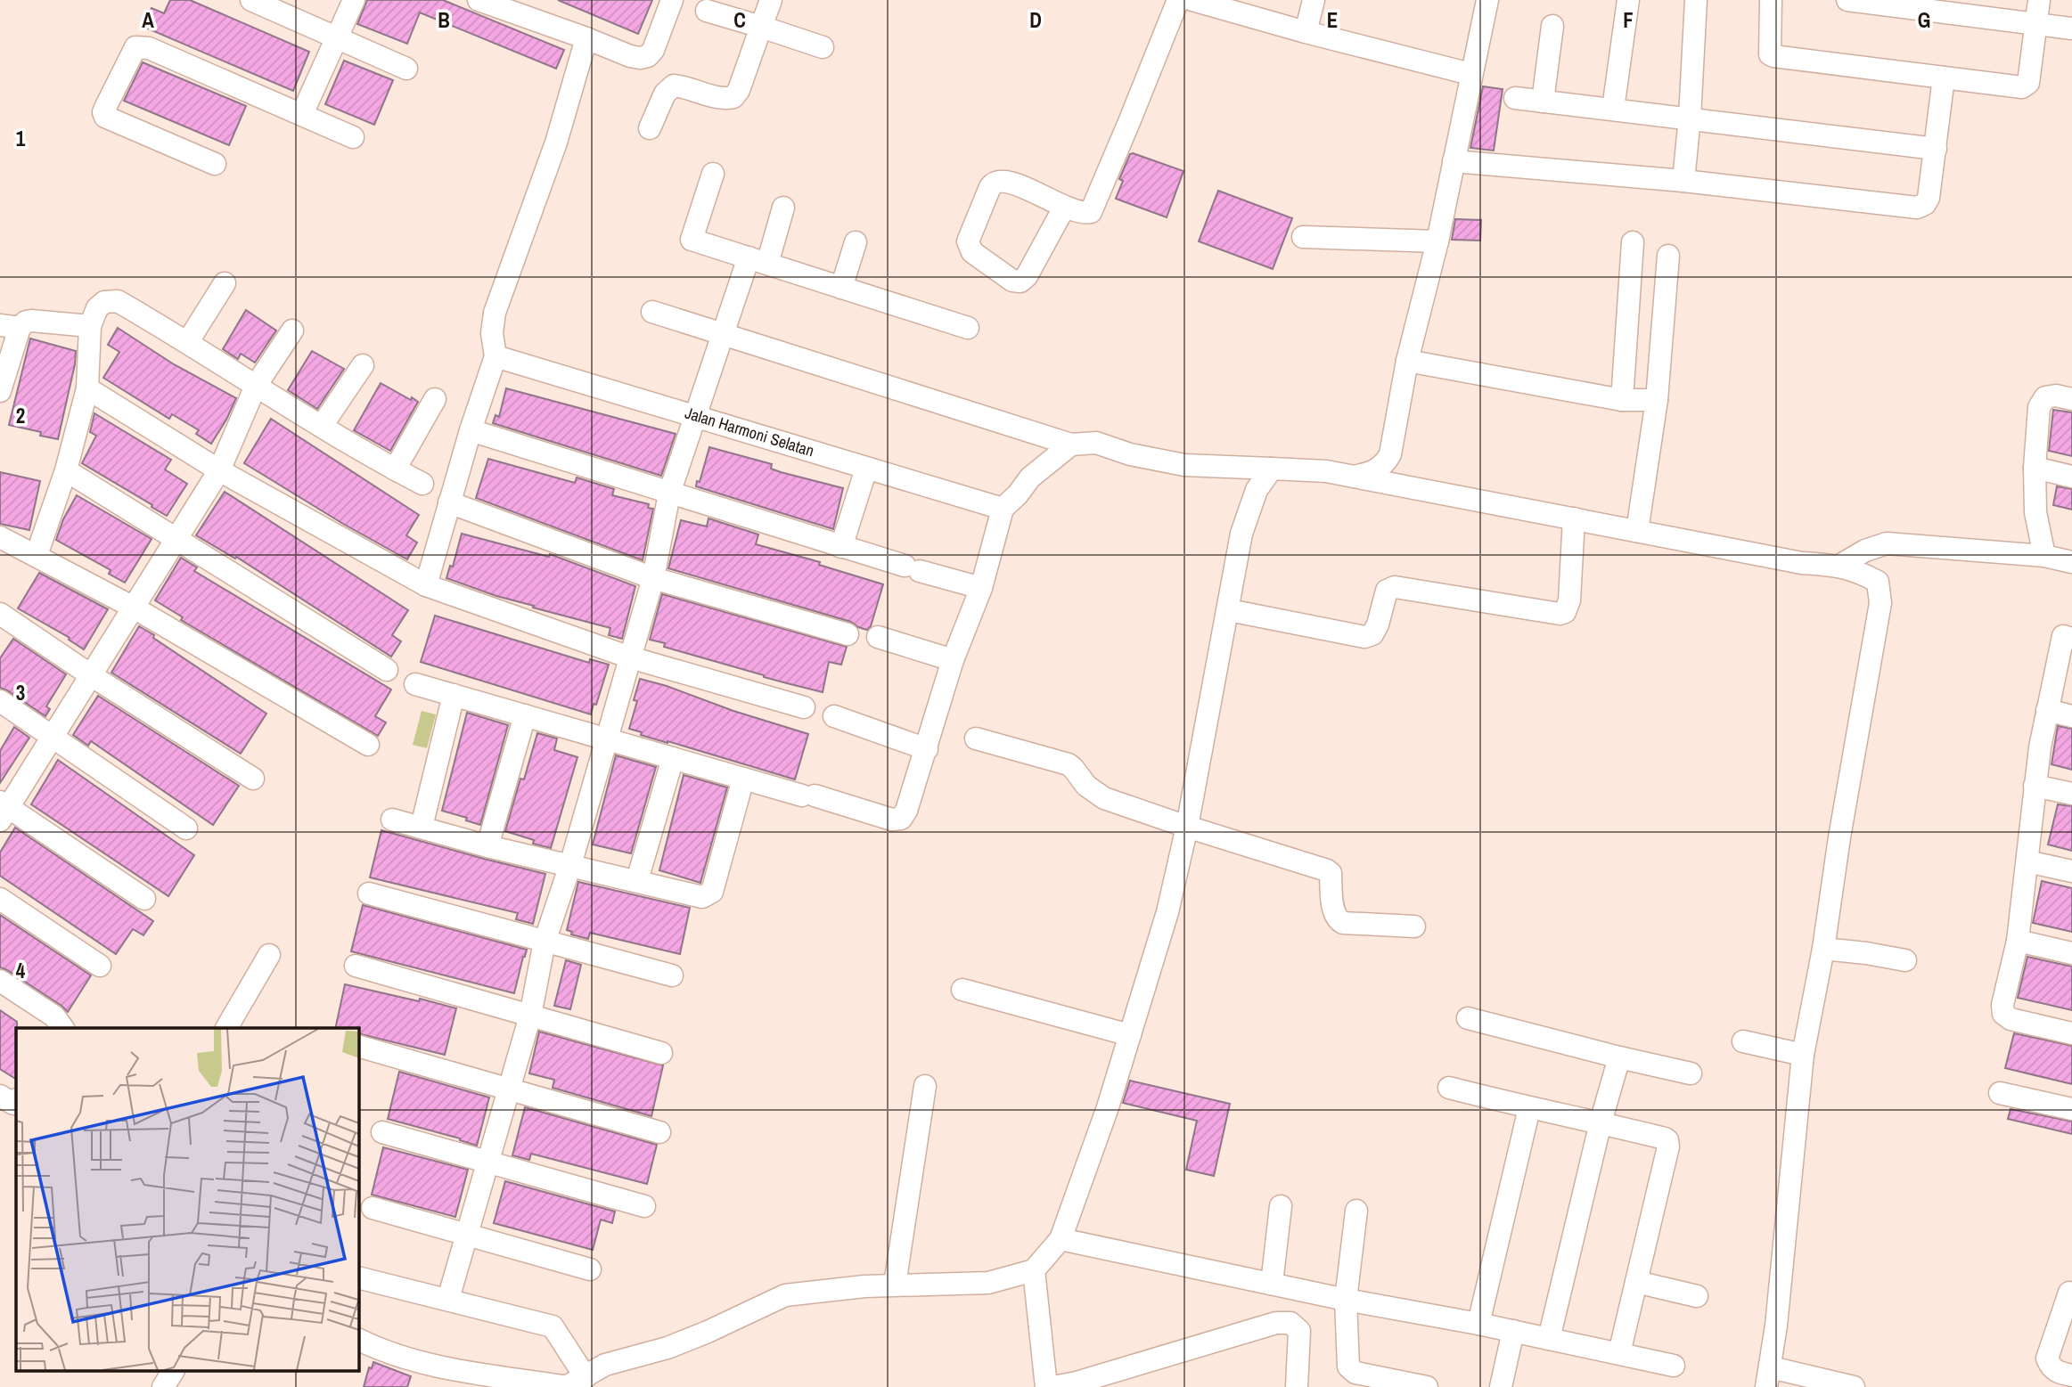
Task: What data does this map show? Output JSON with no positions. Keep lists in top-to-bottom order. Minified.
{"streets":{"street":["Jalan Harmoni Selatan"]},"grid":{"columns":["A","B","C","D","E","F","G"],"rows":["1","2","3","4"]}}
